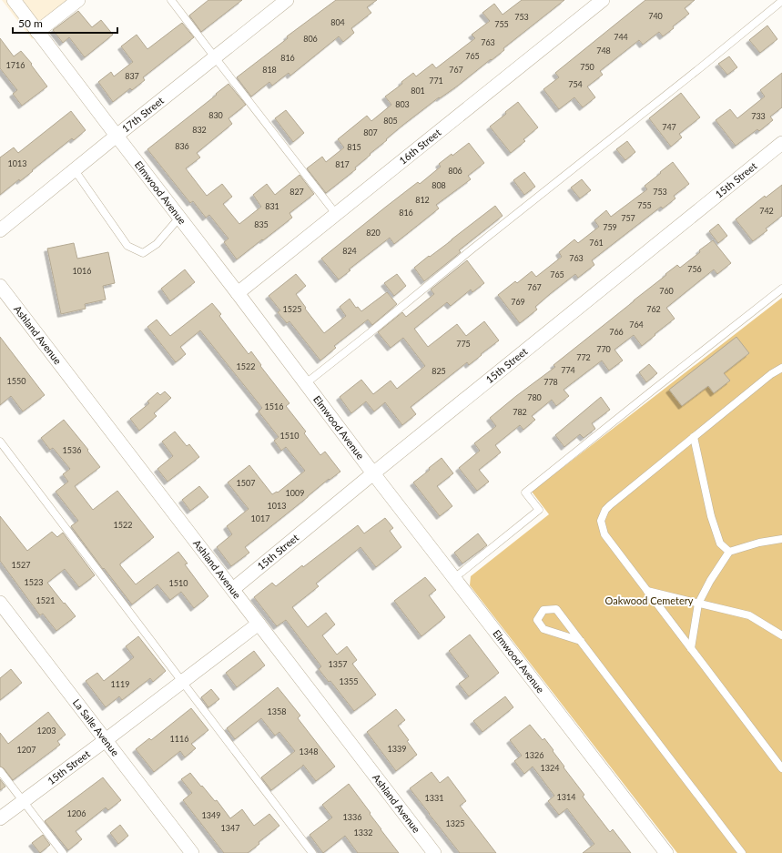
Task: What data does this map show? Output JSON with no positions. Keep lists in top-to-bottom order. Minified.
{"streets":{"street":["17th Street","16th Street","15th Street","Elmwood Avenue","Ashland Avenue","La Salle Avenue"]},"crossings":[["17th Street","Elmwood Avenue"],["16th Street","Elmwood Avenue"],["15th Street","Elmwood Avenue"],["15th Street","Ashland Avenue"],["15th Street","La Salle Avenue"]],"parks":["Oakwood Cemetery"],"house_numbers":["740","753","804","755","744","806","763","748","765","816","1716","750","818","767","837","771","754","801","803","830","733","805","747","832","807","836","815","1013","817","806","808","827","753","812","755","831","742","816","757","835","759","820","761","824","763","756","1016","765","767","760","769","1525","762","764","766","775","770","772","1522","774","825","1550","778","780","1516","782","1510","1536","1507","1009","1013","1017","1522","1527","1523","1510","1521","1357","1355","1119","1358","1203","1116","1339","1207","1348","1326","1324","1314","1331","1206","1349","1336","1325","1347","1332"],"scale_bar":"50 m"}
